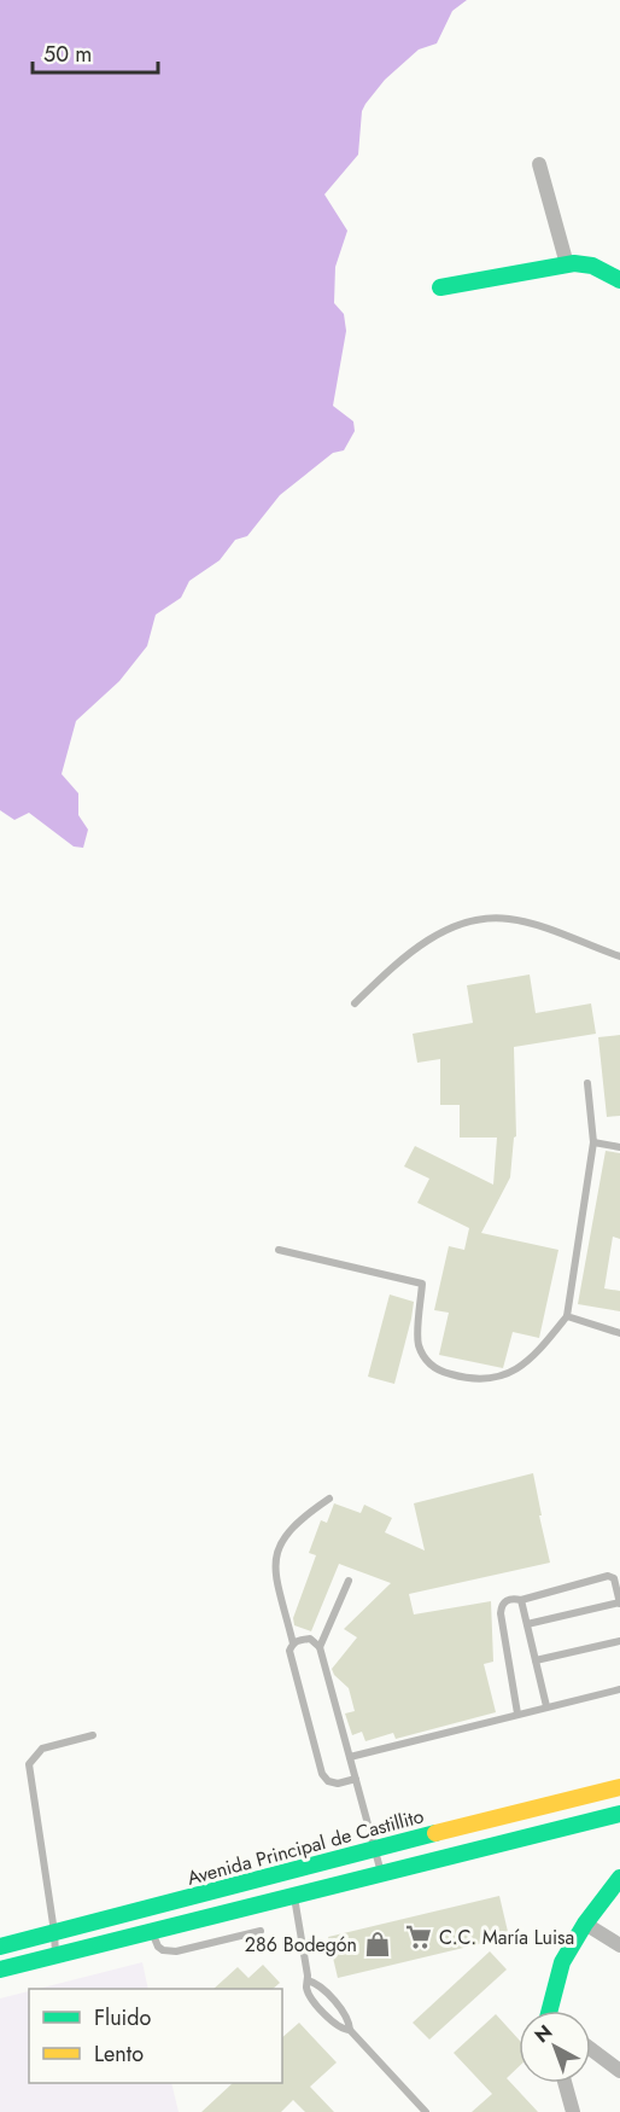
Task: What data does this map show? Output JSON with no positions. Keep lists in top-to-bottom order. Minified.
{"streets":{"main road":["Avenida Principal de Castillito"]},"places":{"supermarket":["C.C. María Luisa"],"shop":["286 Bodegón"]},"legend":["Fluido","Lento"],"scale_bar":"50 m","north":"top left"}
